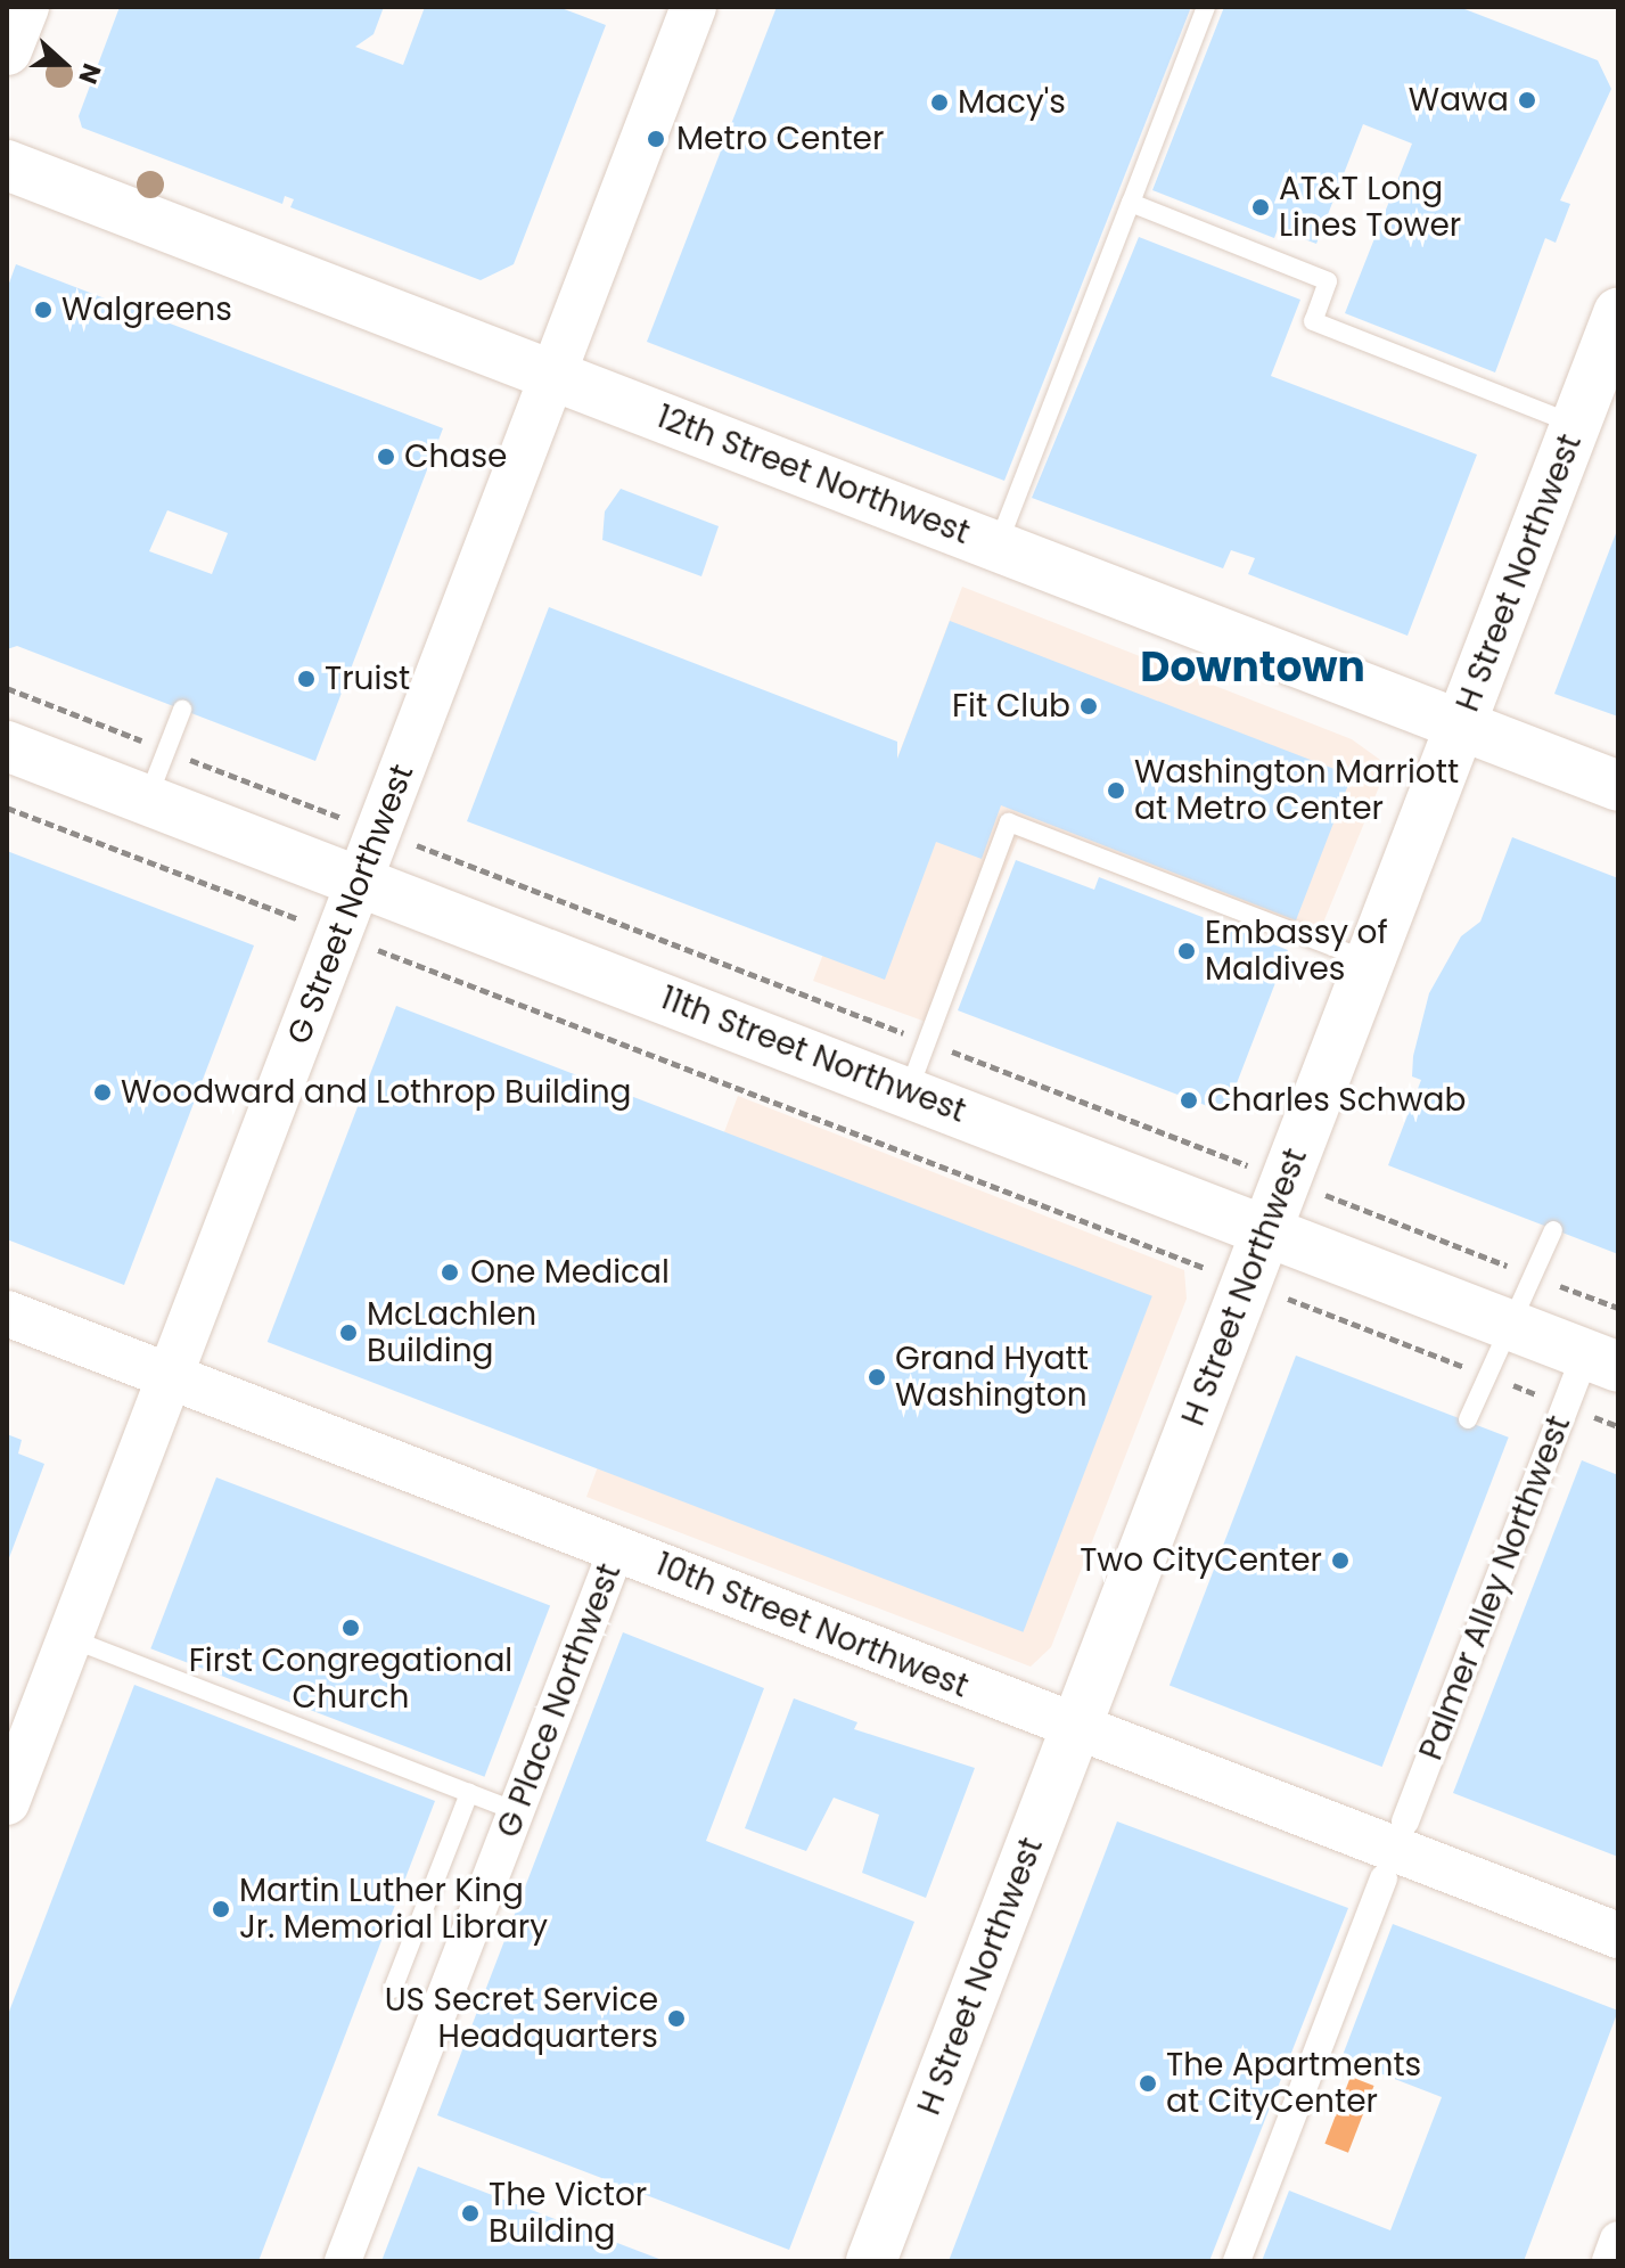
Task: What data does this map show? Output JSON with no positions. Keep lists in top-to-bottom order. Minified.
{"streets":{"main road":["12th Street Northwest","H Street Northwest","11th Street Northwest"],"street":["G Street Northwest","Palmer Alley Northwest","10th Street Northwest","G Place Northwest"]},"crossings":[["12th Street Northwest","H Street Northwest"],["12th Street Northwest","G Street Northwest"],["H Street Northwest","11th Street Northwest"],["H Street Northwest","10th Street Northwest"],["G Street Northwest","11th Street Northwest"],["G Street Northwest","10th Street Northwest"],["11th Street Northwest","Palmer Alley Northwest"],["10th Street Northwest","G Place Northwest"]],"districts":["Downtown"],"places":["Wawa","Macy's","Metro Center","AT&T Long Lines Tower","Walgreens","Chase","Truist","Fit Club","Washington Marriott at Metro Center","Embassy of Maldives","Woodward and Lothrop Building","Charles Schwab","One Medical","McLachlen Building","Grand Hyatt Washington","Two CityCenter","First Congregational Church","Martin Luther King Jr. Memorial Library","US Secret Service Headquarters","The Apartments at CityCenter","The Victor Building"],"north":"right"}
